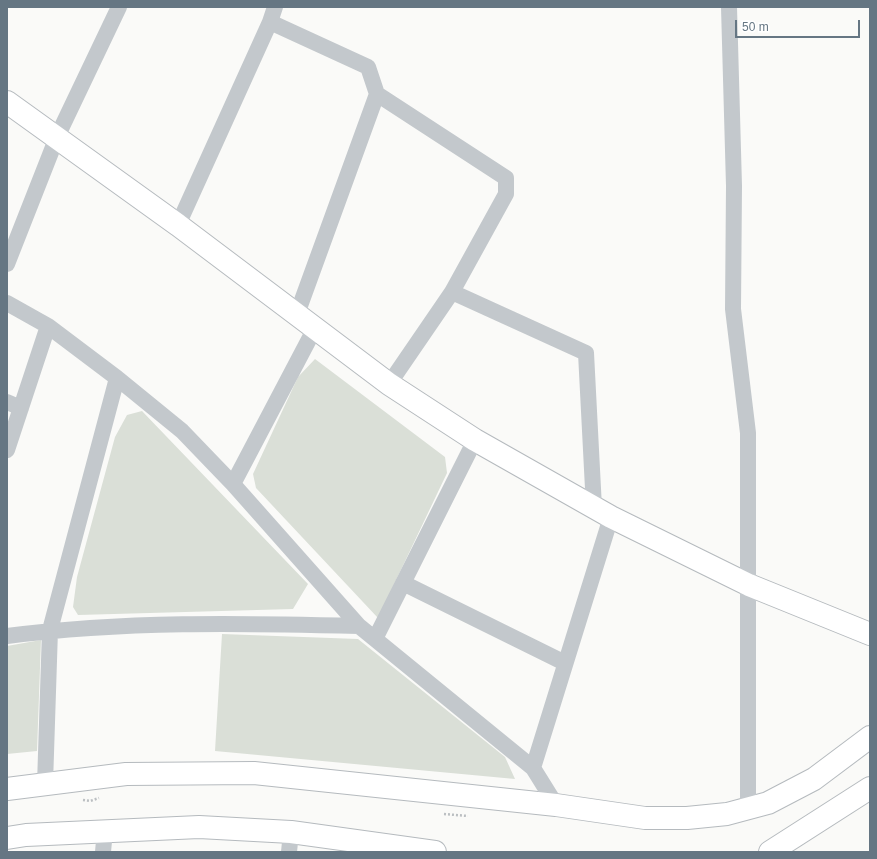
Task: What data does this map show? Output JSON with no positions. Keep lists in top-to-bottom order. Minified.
{"scale_bar":"50 m"}
